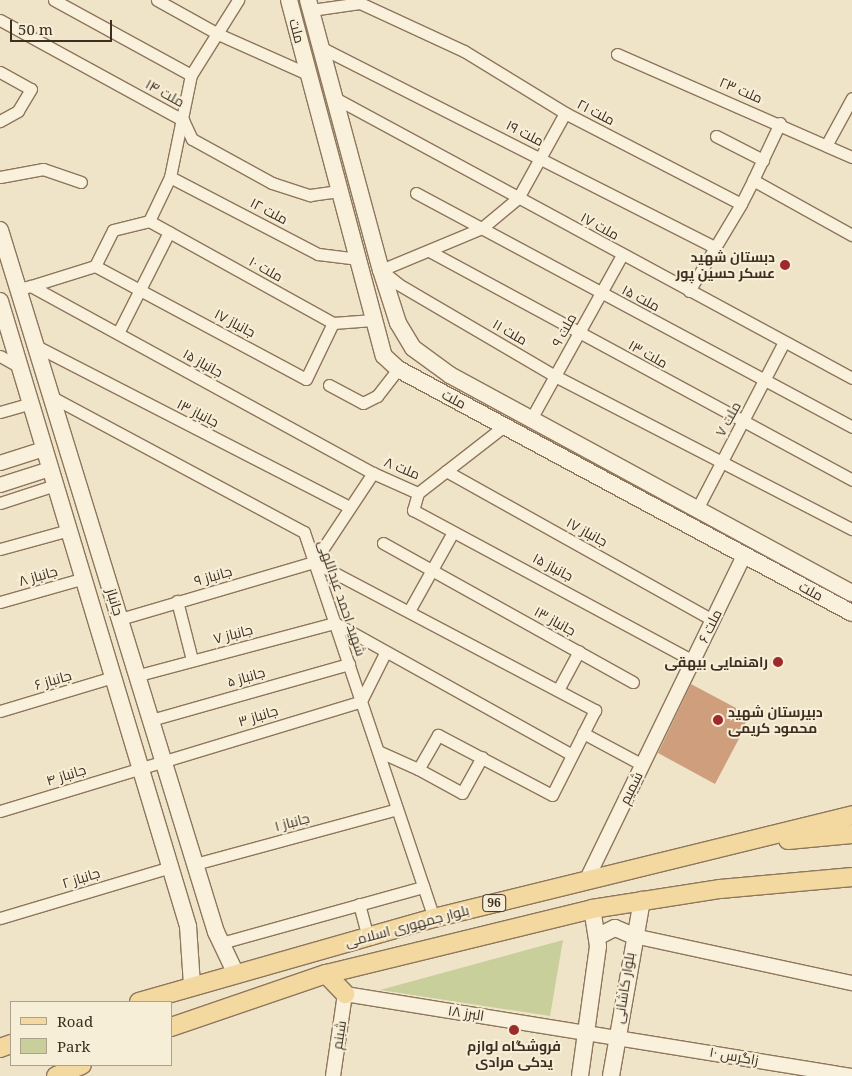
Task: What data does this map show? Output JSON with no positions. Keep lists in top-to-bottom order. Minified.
{"streets":{"main road":["ملت","جانباز","96","بلوار جمهوری اسلامی","بلوار کاشانی"],"street":["ملت ۲۳","ملت ۱۴","ملت ۲۱","ملت ۱۹","ملت ۱۲","ملت ۱۷","ملت ۱۰","ملت ۱۵","جانباز ۱۷","ملت ۹","ملت ۱۱","ملت ۱۳","جانباز ۱۵","جانباز ۱۳","ملت ۷","ملت ۸","جانباز ۸","جانباز ۹","شهید احمد عبداللهی","ملت ۶","جانباز ۷","جانباز ۵","جانباز ۶","جانباز ۳","جانباز ۴","شمیم","جانباز ۱","جانباز ۲","البرز ۱۸","شبنم","زاگرس ۱۰"]},"crossings":[["ملت","ملت ۱۴"],["ملت","ملت ۲۱"],["ملت","ملت ۱۹"],["ملت","ملت ۱۲"],["ملت","ملت ۱۷"],["ملت","ملت ۹"],["ملت","ملت ۱۱"],["ملت","ملت ۷"],["ملت","ملت ۸"],["ملت","ملت ۶"],["ملت ۱۷","ملت ۹"],["ملت ۱۷","ملت ۷"],["ملت ۱۰","جانباز ۱۷"],["ملت ۱۵","ملت ۹"],["ملت ۱۵","ملت ۷"],["جانباز ۱۷","ملت ۸"],["جانباز ۱۷","ملت ۶"],["ملت ۹","ملت ۱۱"],["ملت ۹","ملت ۱۳"],["ملت ۱۱","ملت ۷"],["ملت ۱۳","ملت ۷"],["جانباز ۱۵","ملت ۸"],["جانباز ۱۵","جانباز"],["جانباز ۱۵","ملت ۶"],["جانباز ۱۳","ملت ۸"],["جانباز ۱۳","جانباز"],["ملت ۸","جانباز ۹"],["ملت ۸","شهید احمد عبداللهی"],["جانباز ۸","جانباز"],["جانباز ۹","شهید احمد عبداللهی"],["جانباز ۹","جانباز"],["شهید احمد عبداللهی","جانباز"],["شهید احمد عبداللهی","جانباز ۷"],["شهید احمد عبداللهی","جانباز ۵"],["شهید احمد عبداللهی","جانباز ۳"],["شهید احمد عبداللهی","جانباز ۱"],["شهید احمد عبداللهی","بلوار جمهوری اسلامی"],["جانباز","جانباز ۷"],["جانباز","جانباز ۵"],["جانباز","جانباز ۶"],["جانباز","جانباز ۳"],["جانباز","جانباز ۴"],["جانباز","جانباز ۱"],["جانباز","جانباز ۲"],["جانباز","بلوار جمهوری اسلامی"],["ملت ۶","شمیم"],["جانباز ۳","جانباز ۴"],["شمیم","بلوار جمهوری اسلامی"],["بلوار جمهوری اسلامی","بلوار کاشانی"],["بلوار کاشانی","البرز ۱۸"],["بلوار کاشانی","زاگرس ۱۰"],["البرز ۱۸","شبنم"],["البرز ۱۸","زاگرس ۱۰"]],"places":["دبستان شهید عسکر حسین پور","راهنمایی بیهقی","دبیرستان شهید محمود کریمی","فروشگاه لوازم یدکی مرادی"],"legend":["Road","Park"],"scale_bar":"50 m"}
